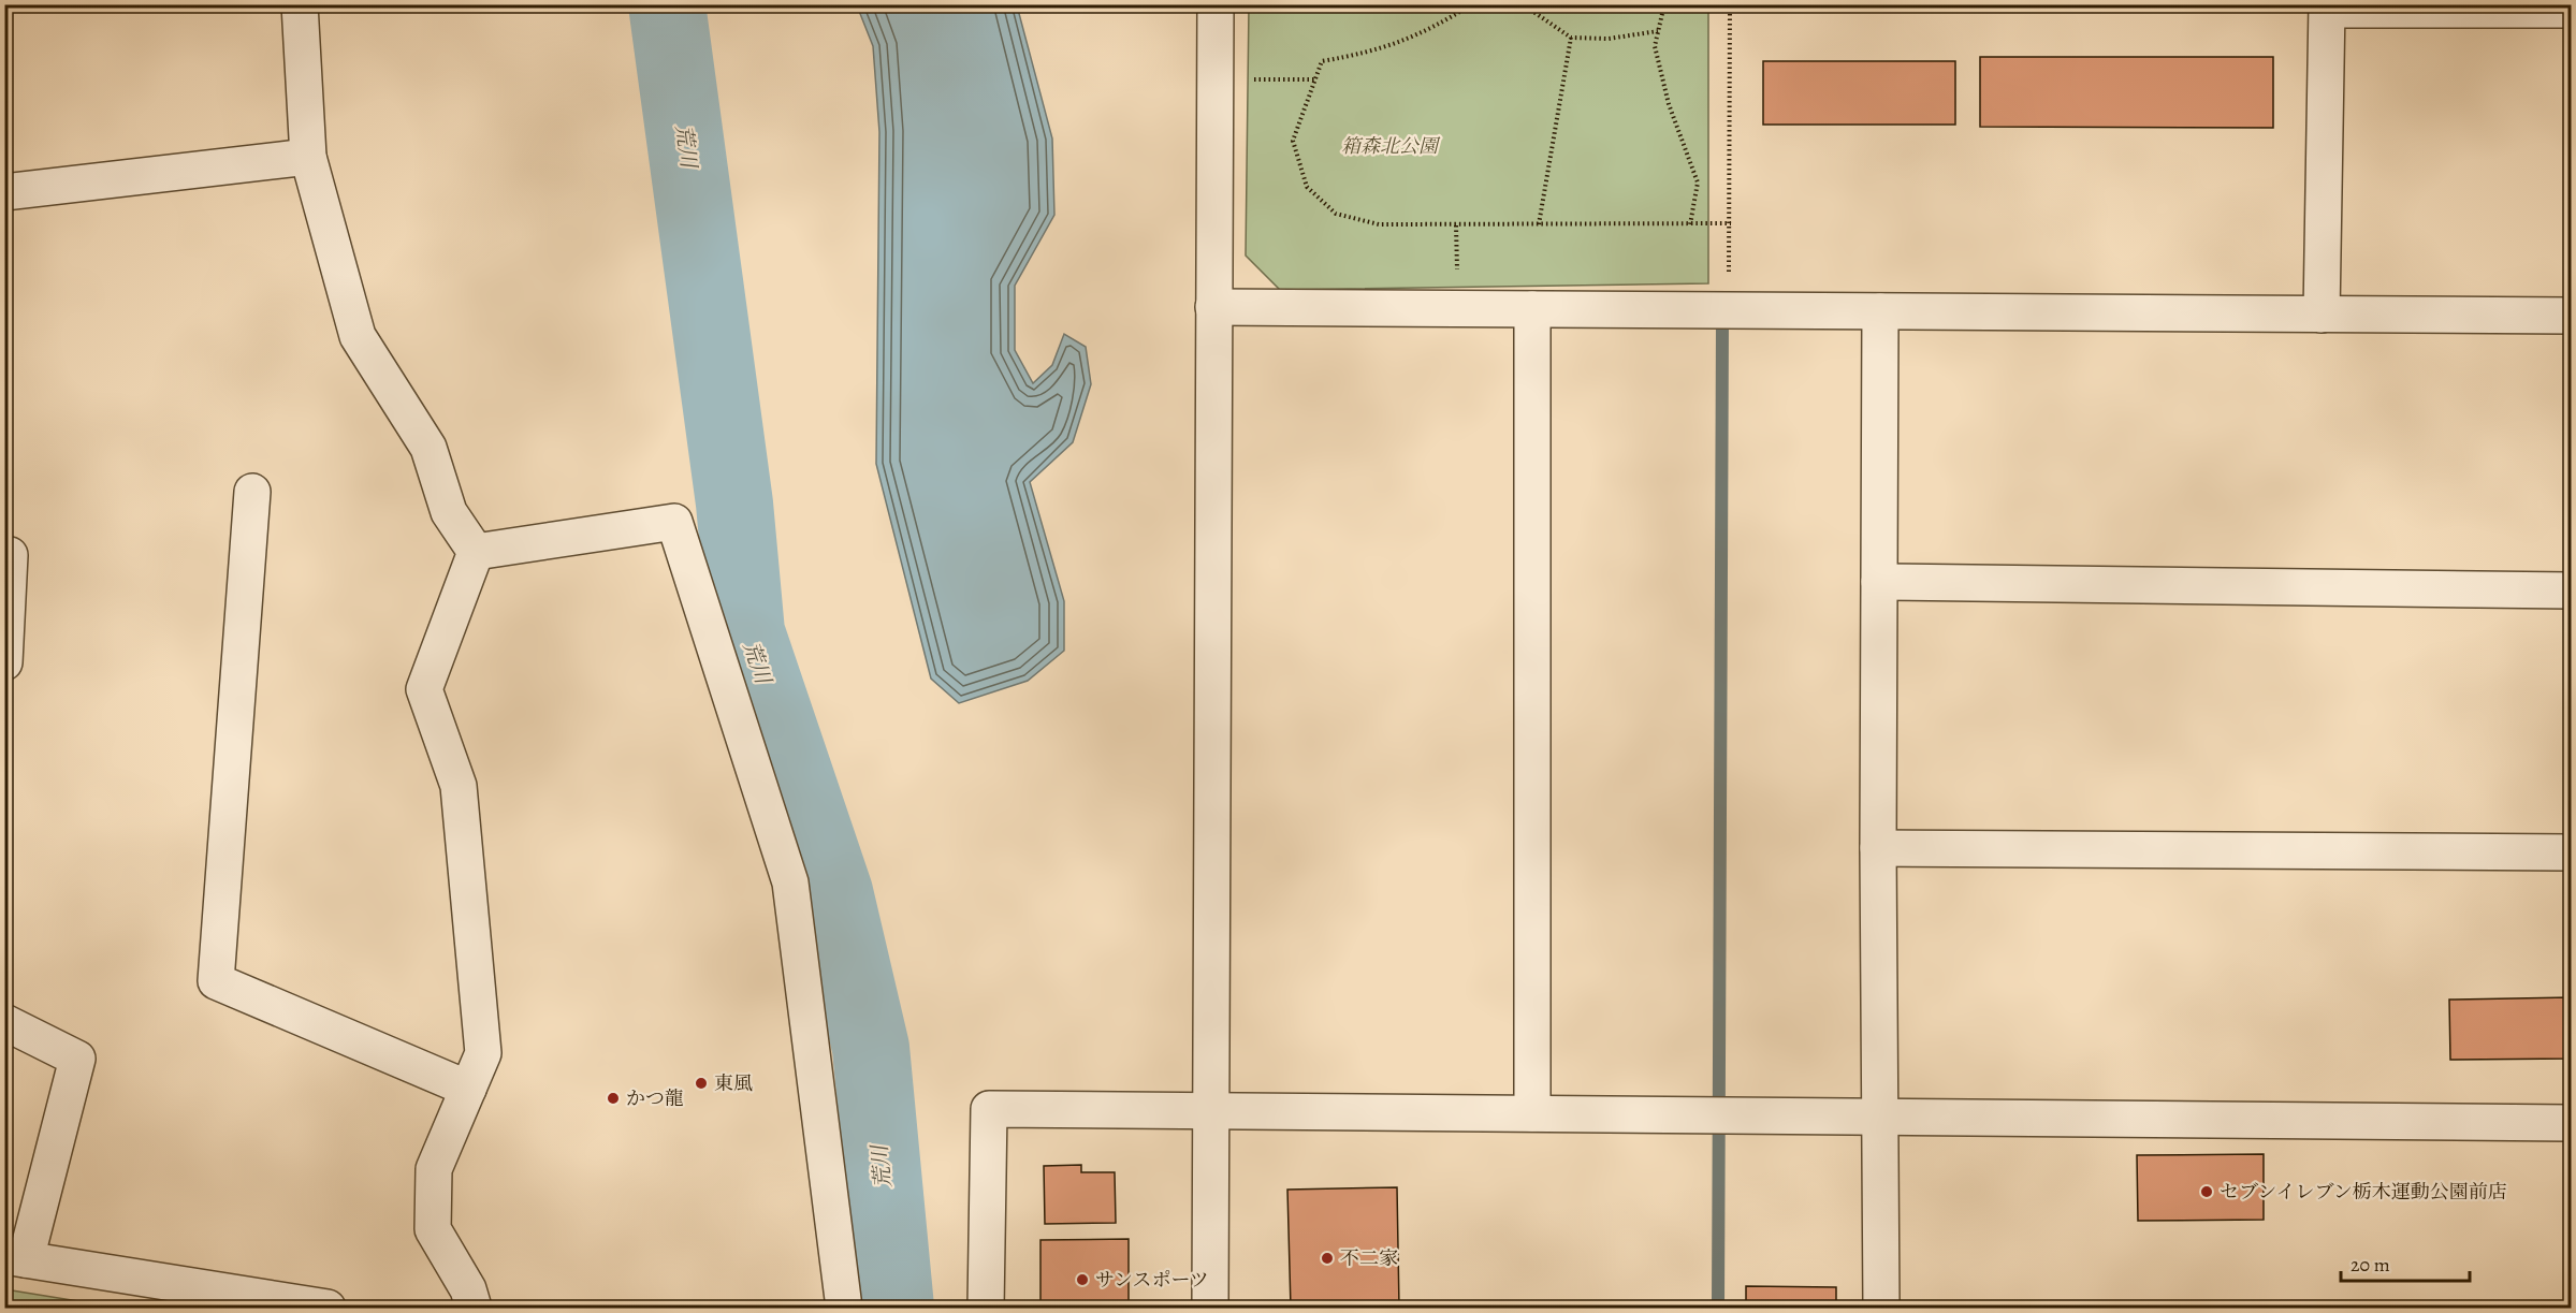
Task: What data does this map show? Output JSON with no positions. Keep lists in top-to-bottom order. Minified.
{"water":["荒川"],"parks":["箱森北公園"],"places":["東風","かつ龍","セブンイレブン栃木運動公園前店","不二家","サンスポーツ"],"scale_bar":"20 m"}
